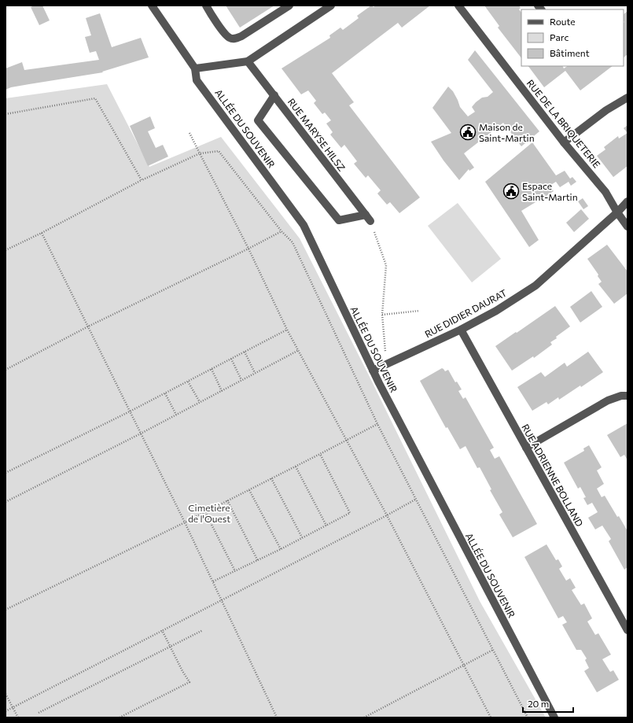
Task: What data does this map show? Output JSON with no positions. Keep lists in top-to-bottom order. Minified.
{"streets":{"street":["RUE DE LA BRIQUETERIE","ALLÉE DU SOUVENIR","RUE MARYSE HILSZ","RUE DIDIER DAURAT","RUE ADRIENNE BOLLAND"]},"crossings":[["RUE DE LA BRIQUETERIE","RUE DIDIER DAURAT"],["ALLÉE DU SOUVENIR","RUE DIDIER DAURAT"],["RUE DIDIER DAURAT","RUE ADRIENNE BOLLAND"]],"parks":["Cimetière de l'Ouest"],"places":{"public building":["Maison de Saint-Martin","Espace Saint-Martin"]},"legend":["Route","Parc","Bâtiment"],"scale_bar":"20 m"}
